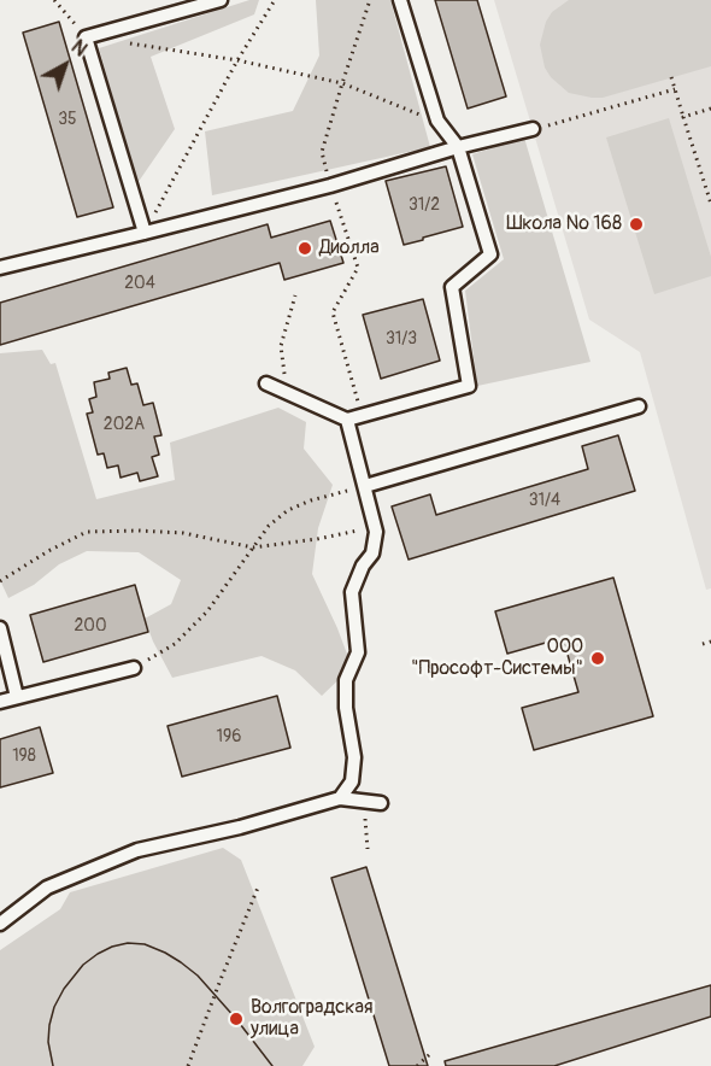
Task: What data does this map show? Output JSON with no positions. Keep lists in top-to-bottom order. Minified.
{"places":["Школа № 168","Диолла","ООО \"Прософт-Системы\"","Волгоградская улица"],"house_numbers":["35","31/2","204","31/3","202А","31/4","200","196","198"],"north":"top right"}
